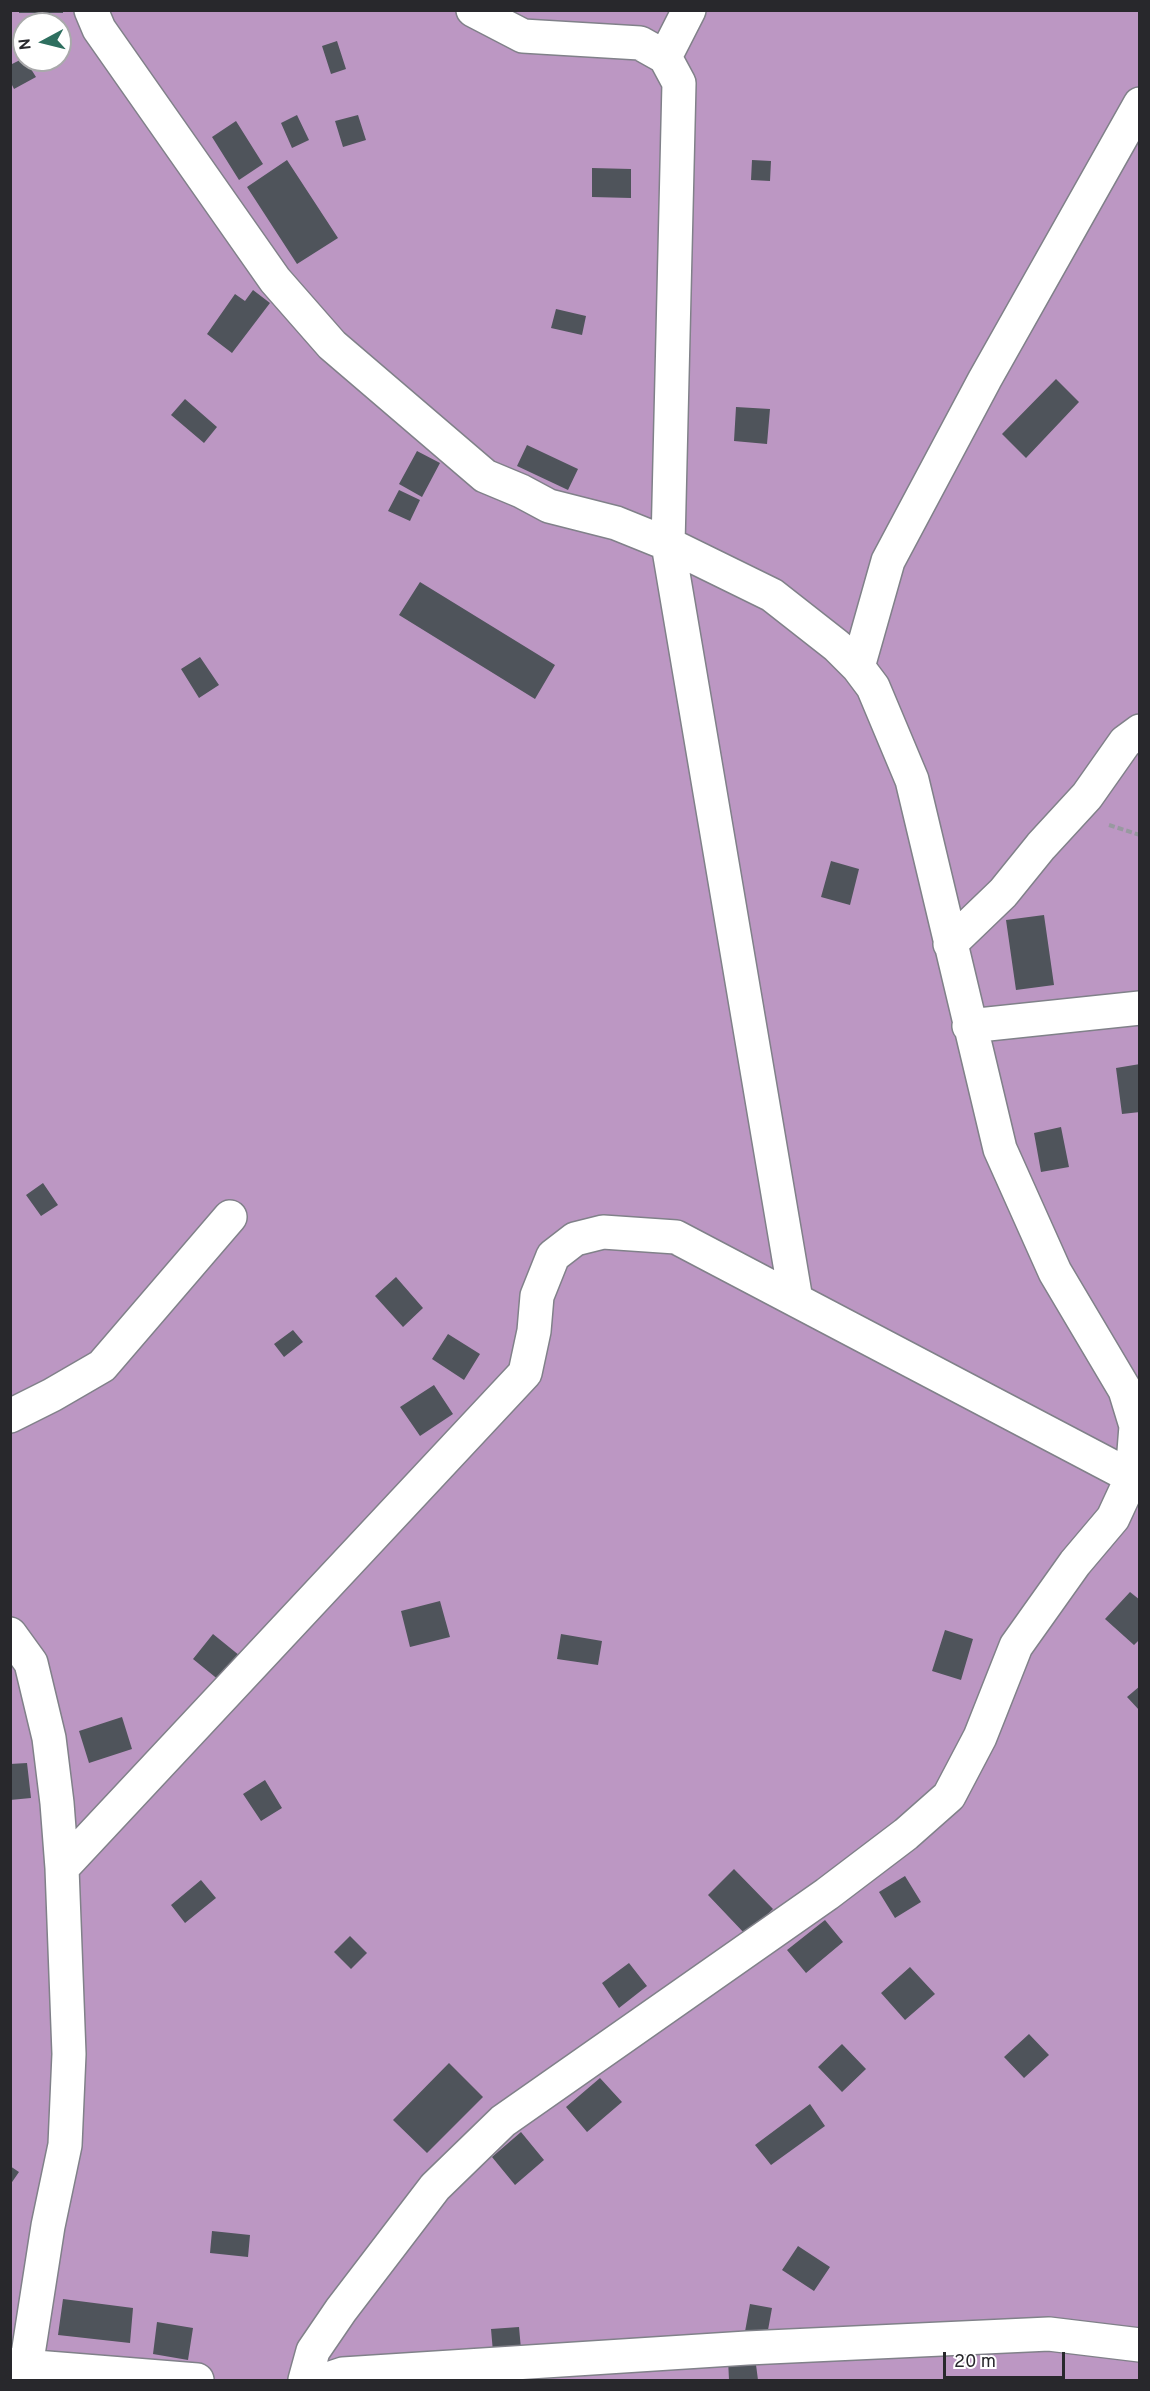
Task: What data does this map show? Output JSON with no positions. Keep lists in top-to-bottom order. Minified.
{"scale_bar":"20 m","north":"left"}
